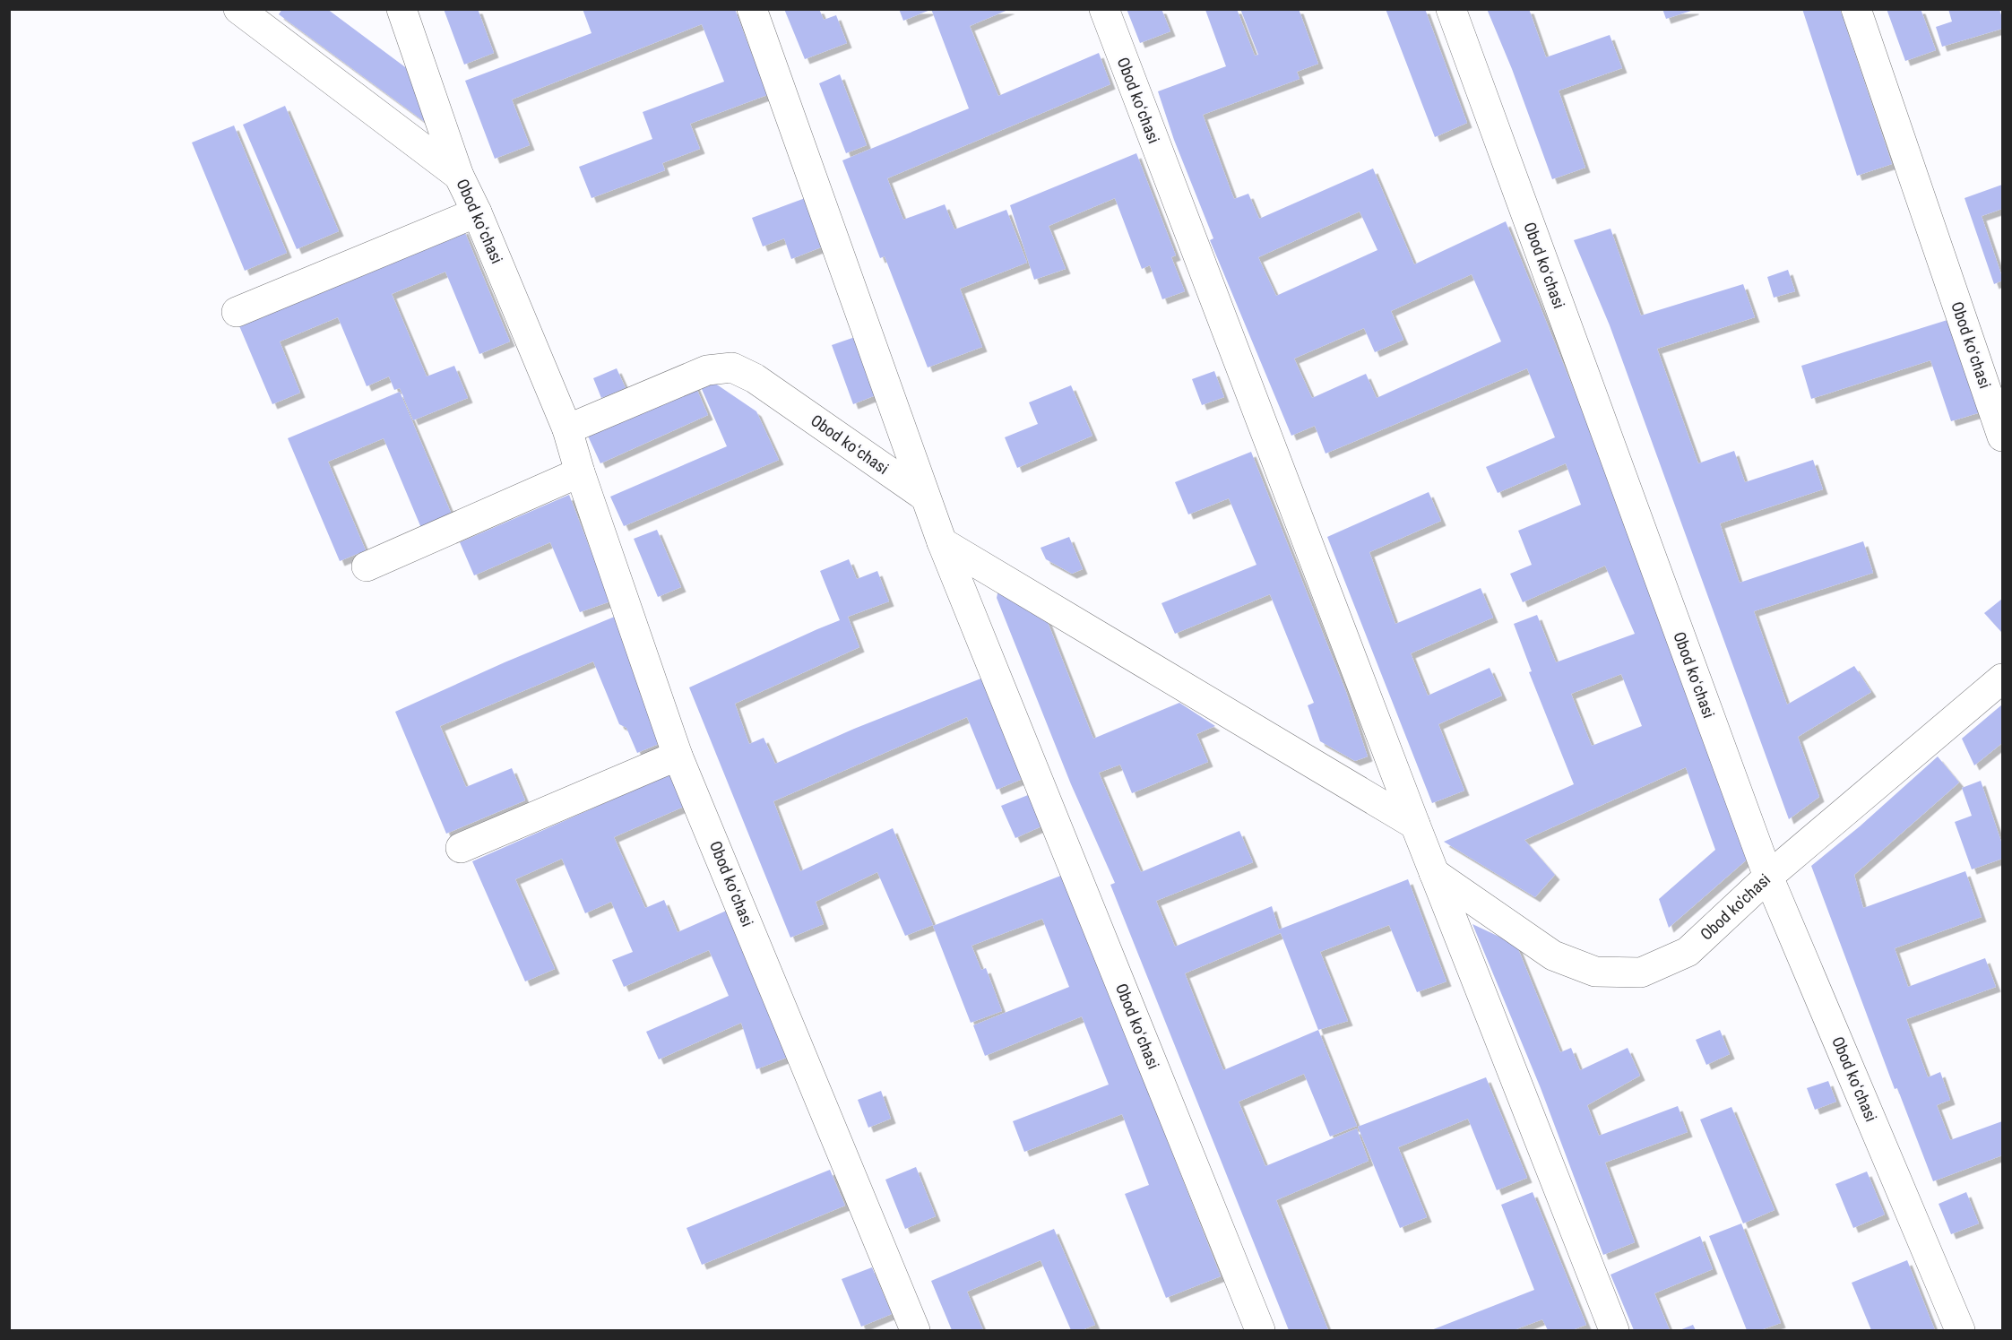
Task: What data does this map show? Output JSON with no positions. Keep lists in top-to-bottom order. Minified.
{"streets":{"street":["Obod koʻchasi","Obod ko'chasi"]},"crossings":[["Obod koʻchasi","Obod ko'chasi"]]}
